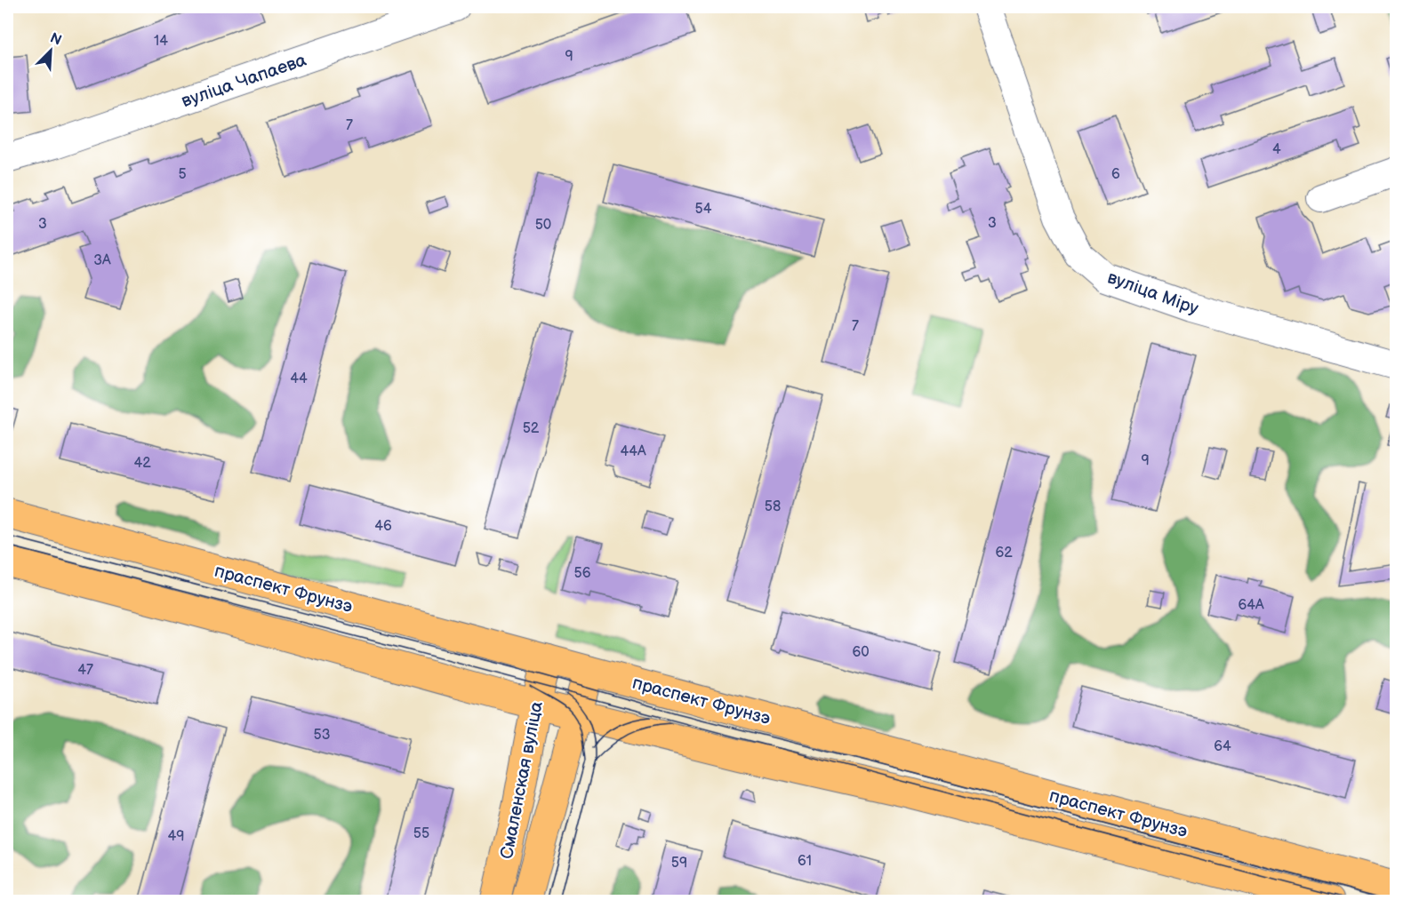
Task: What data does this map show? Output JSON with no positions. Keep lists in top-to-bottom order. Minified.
{"streets":{"main road":["праспект Фрунзэ","Смаленская вуліца"],"street":["вуліца Чапаева","вуліца Міру"]},"crossings":[["праспект Фрунзэ","Смаленская вуліца"]],"house_numbers":["14","9","7","4","5","6","54","3","3","50","3А","7","44","52","44А","9","42","58","46","62","56","64А","60","47","53","64","55","49","61","59"],"north":"top right"}
